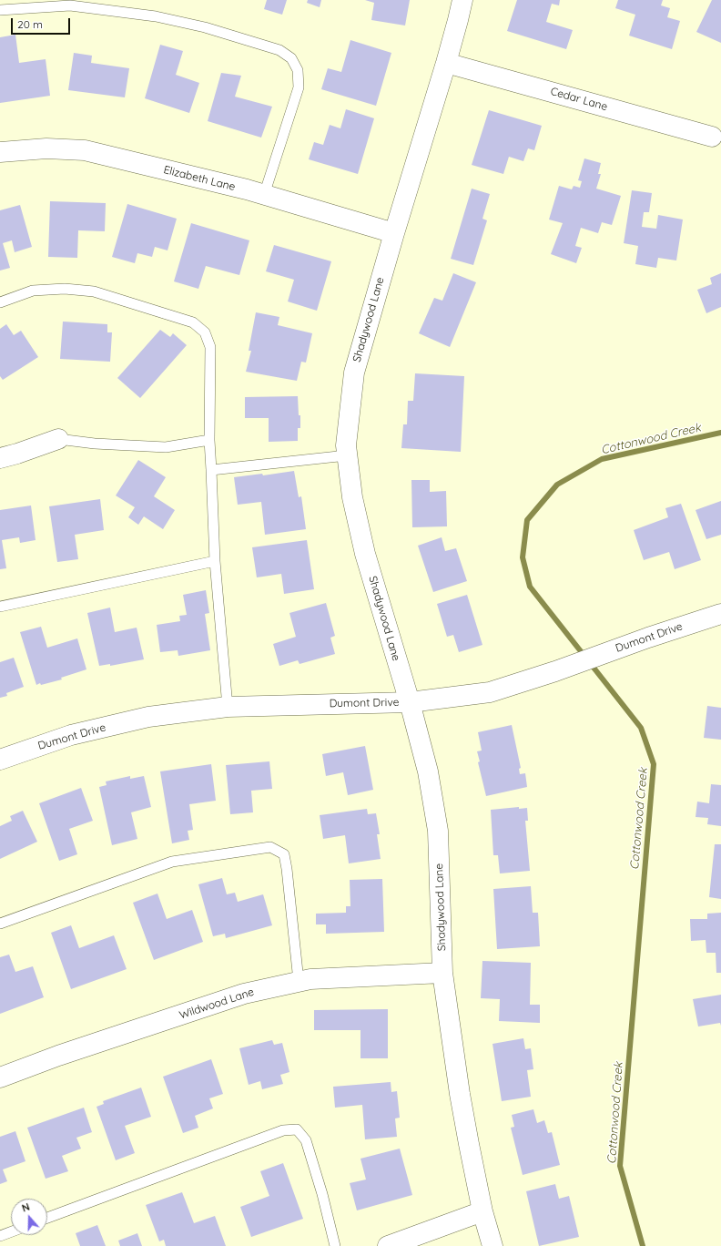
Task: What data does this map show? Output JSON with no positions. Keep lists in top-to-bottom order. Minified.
{"streets":{"street":["Cedar Lane","Elizabeth Lane","Shadywood Lane","Dumont Drive","Wildwood Lane"]},"crossings":[["Cedar Lane","Shadywood Lane"],["Elizabeth Lane","Shadywood Lane"],["Shadywood Lane","Dumont Drive"],["Shadywood Lane","Wildwood Lane"]],"water":["Cottonwood Creek"],"scale_bar":"20 m","north":"top"}
